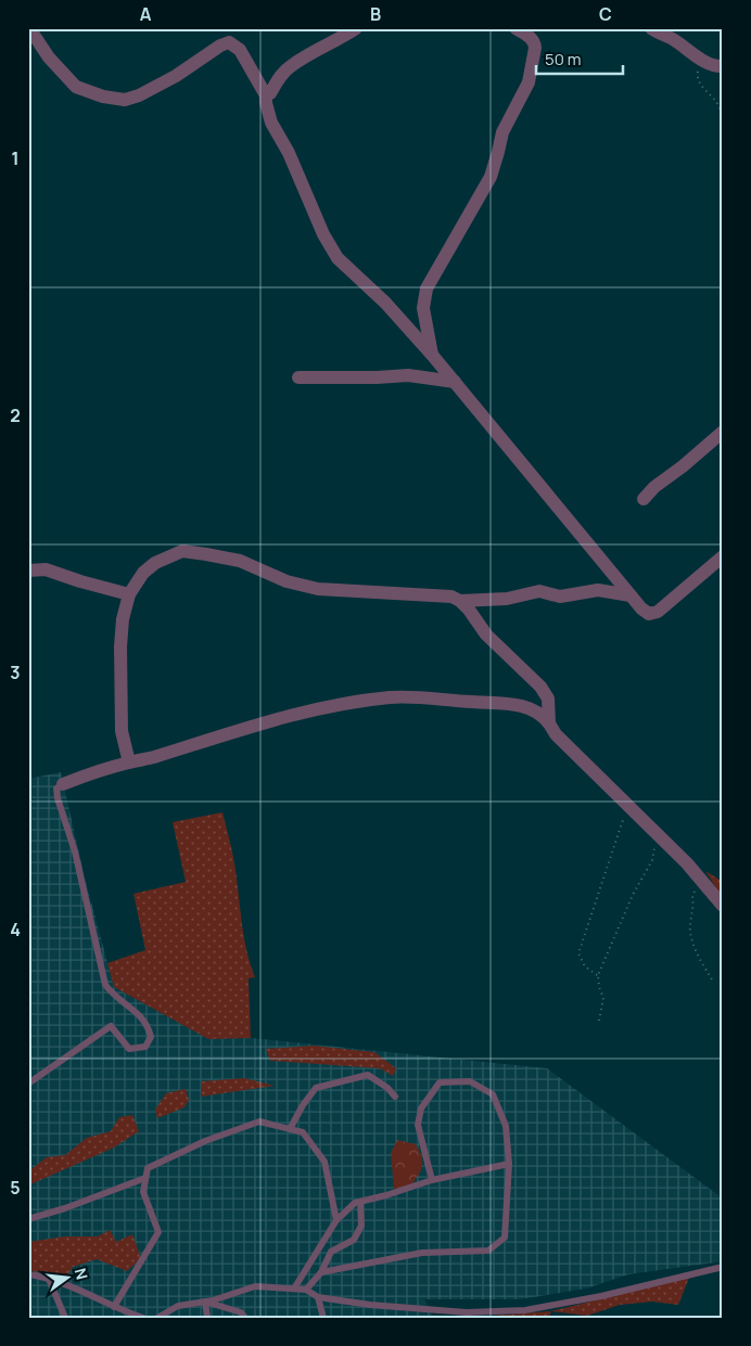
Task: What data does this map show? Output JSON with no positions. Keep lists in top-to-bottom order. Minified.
{"scale_bar":"50 m","north":"right","grid":{"columns":["A","B","C"],"rows":["1","2","3","4","5"]}}
